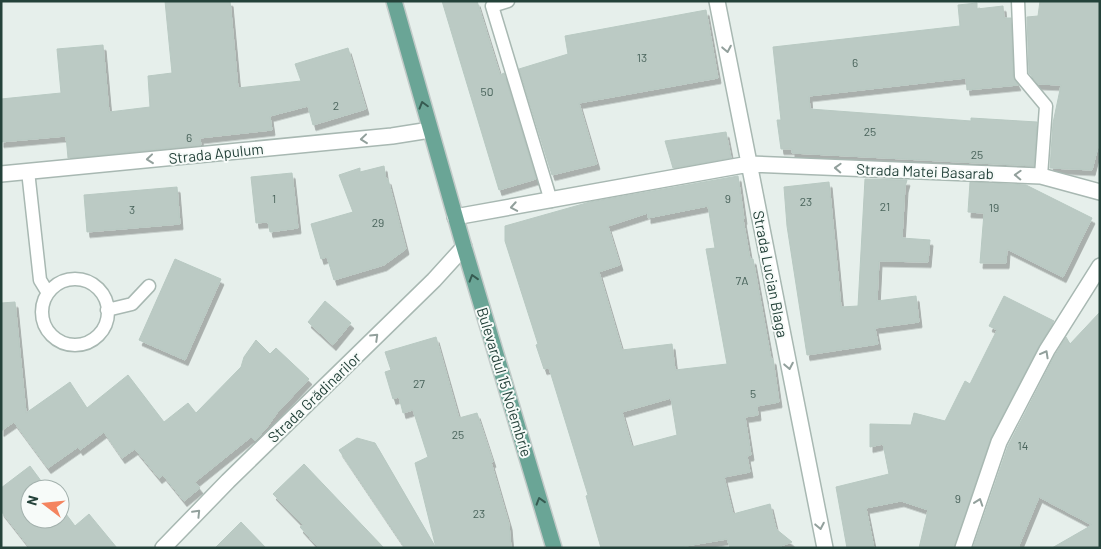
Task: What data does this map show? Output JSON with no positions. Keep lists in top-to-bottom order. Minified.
{"streets":{"main road":["Bulevardul 15 Noiembrie"],"street":["Strada Apulum","Strada Matei Basarab","Strada Lucian Blaga","Strada Grădinarilor"]},"crossings":[["Strada Apulum","Bulevardul 15 Noiembrie"],["Strada Matei Basarab","Strada Lucian Blaga"],["Bulevardul 15 Noiembrie","Strada Grădinarilor"]],"one_way":["Strada Apulum","Strada Matei Basarab","Strada Lucian Blaga","Bulevardul 15 Noiembrie","Strada Grădinarilor"],"house_numbers":["13","6","50","2","25","6","25","1","9","23","21","19","3","29","7A","27","5","25","14","9","23"],"north":"left"}
